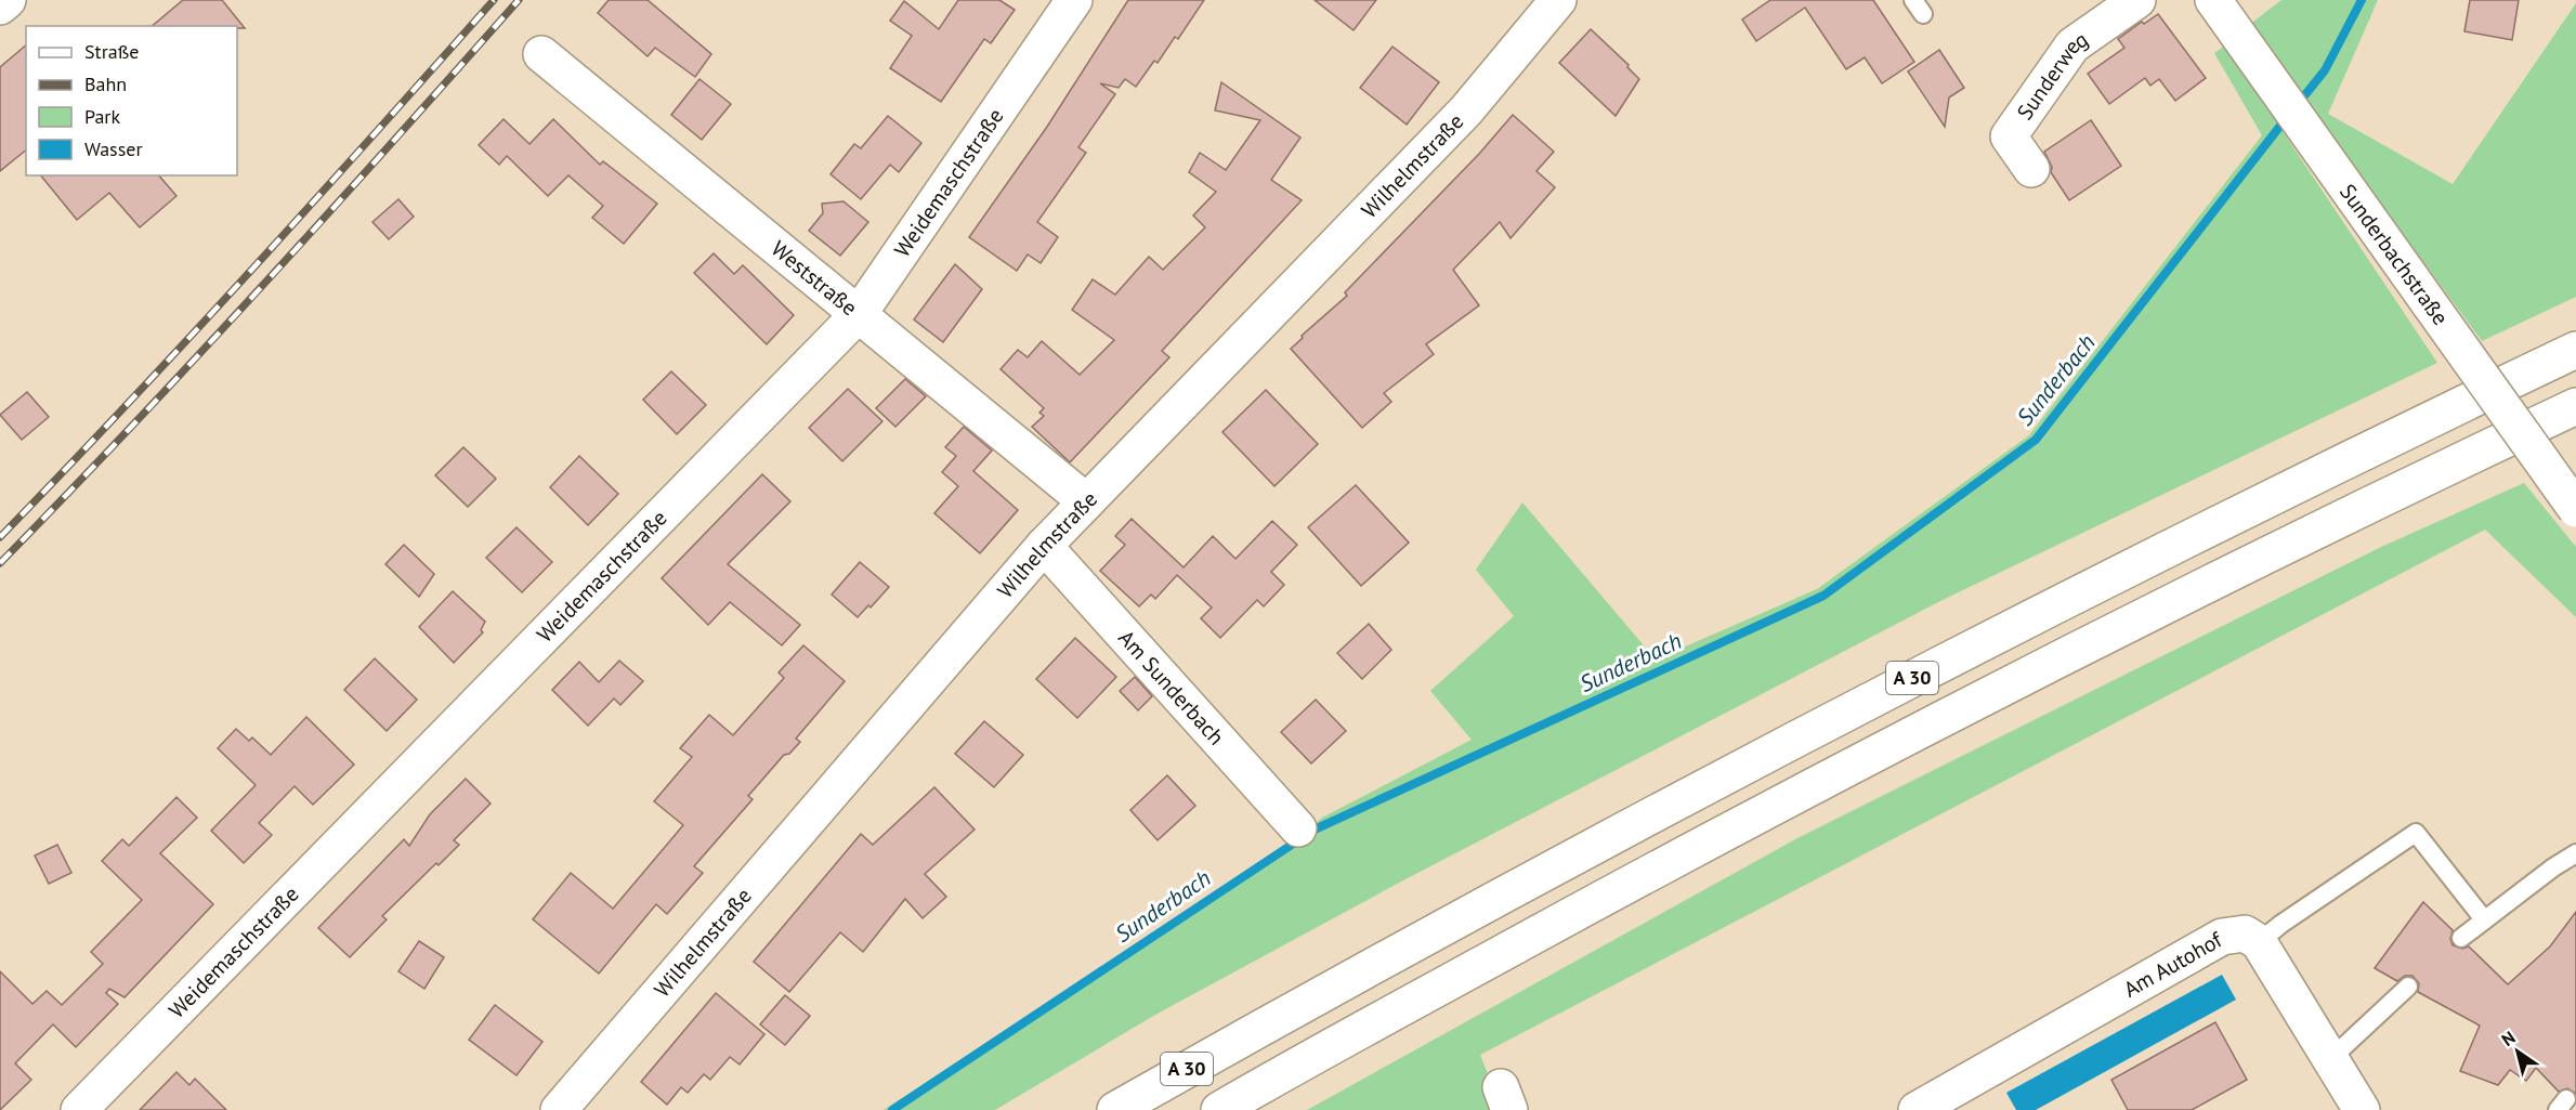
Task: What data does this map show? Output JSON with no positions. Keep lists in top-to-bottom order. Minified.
{"streets":{"main road":["Sunderweg","Wilhelmstraße","Weidemaschstraße","Sunderbachstraße","Weststraße","A 30","Am Sunderbach","Am Autohof"]},"crossings":[["Wilhelmstraße","Weststraße"],["Wilhelmstraße","Am Sunderbach"],["Weidemaschstraße","Weststraße"]],"water":["Sunderbach"],"legend":["Straße","Bahn","Park","Wasser"],"north":"top left"}
